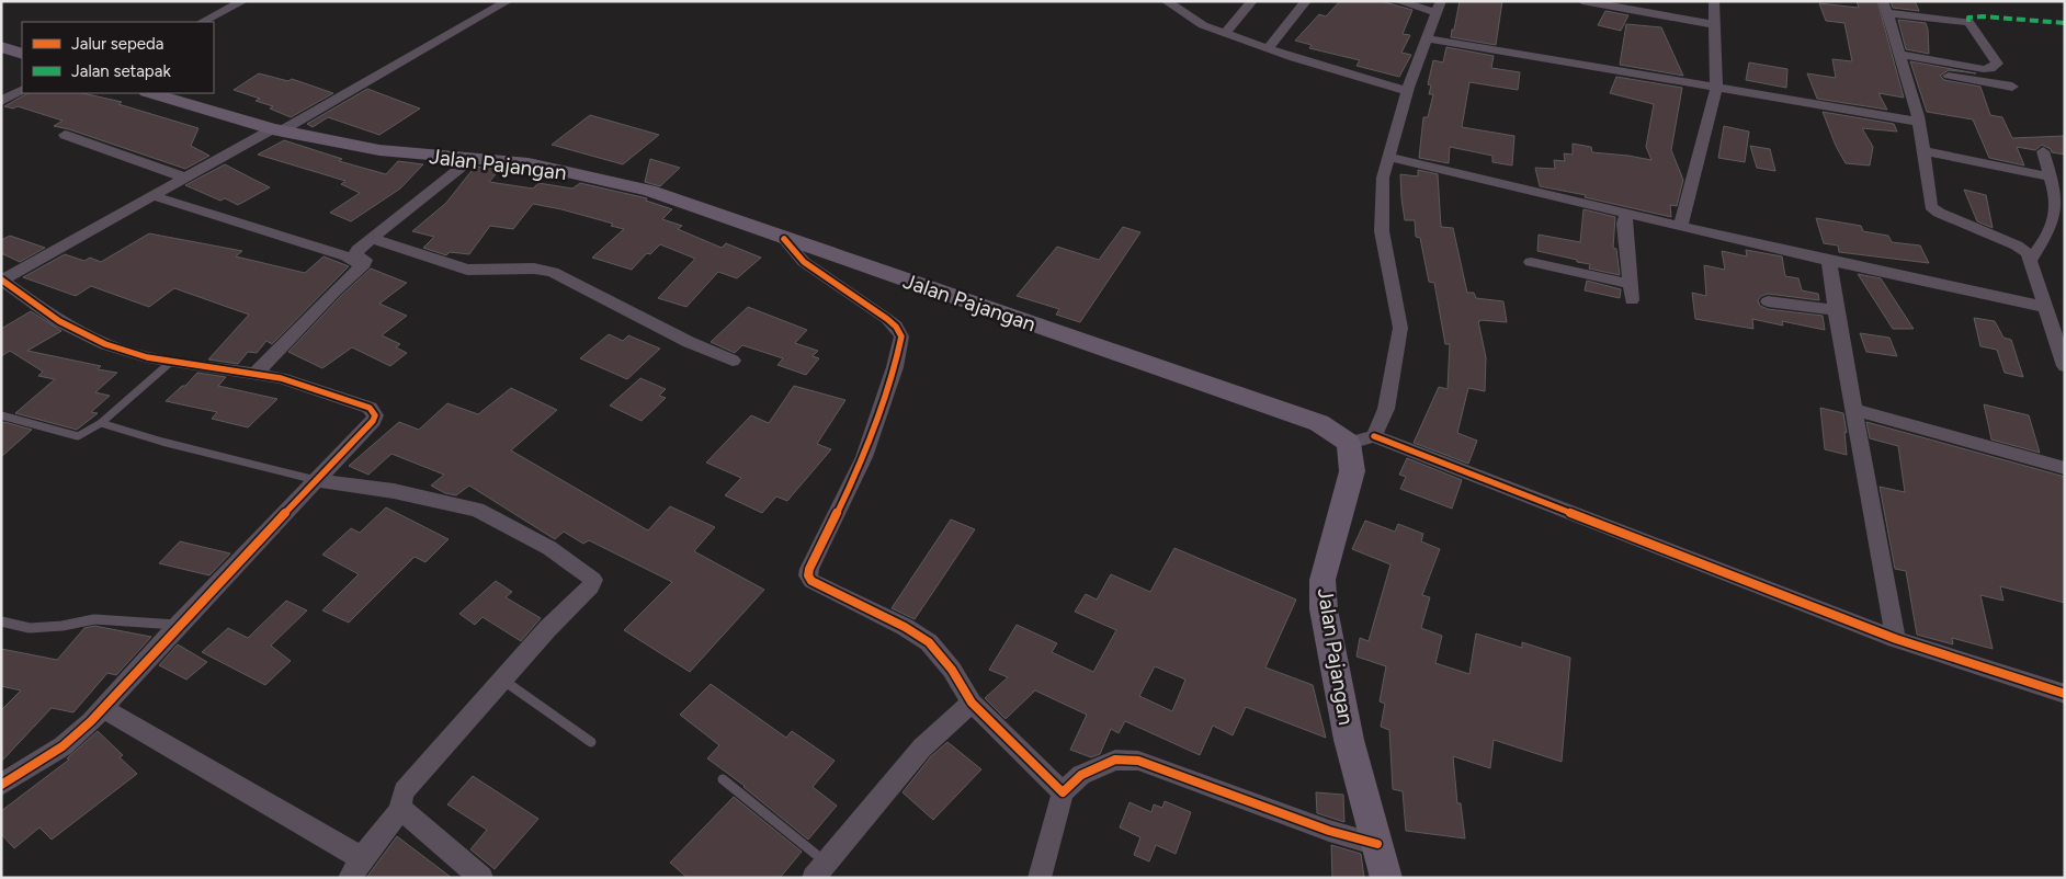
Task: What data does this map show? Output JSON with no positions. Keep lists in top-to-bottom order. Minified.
{"streets":{"main road":["Jalan Pajangan"]},"legend":["Jalur sepeda","Jalan setapak"]}
